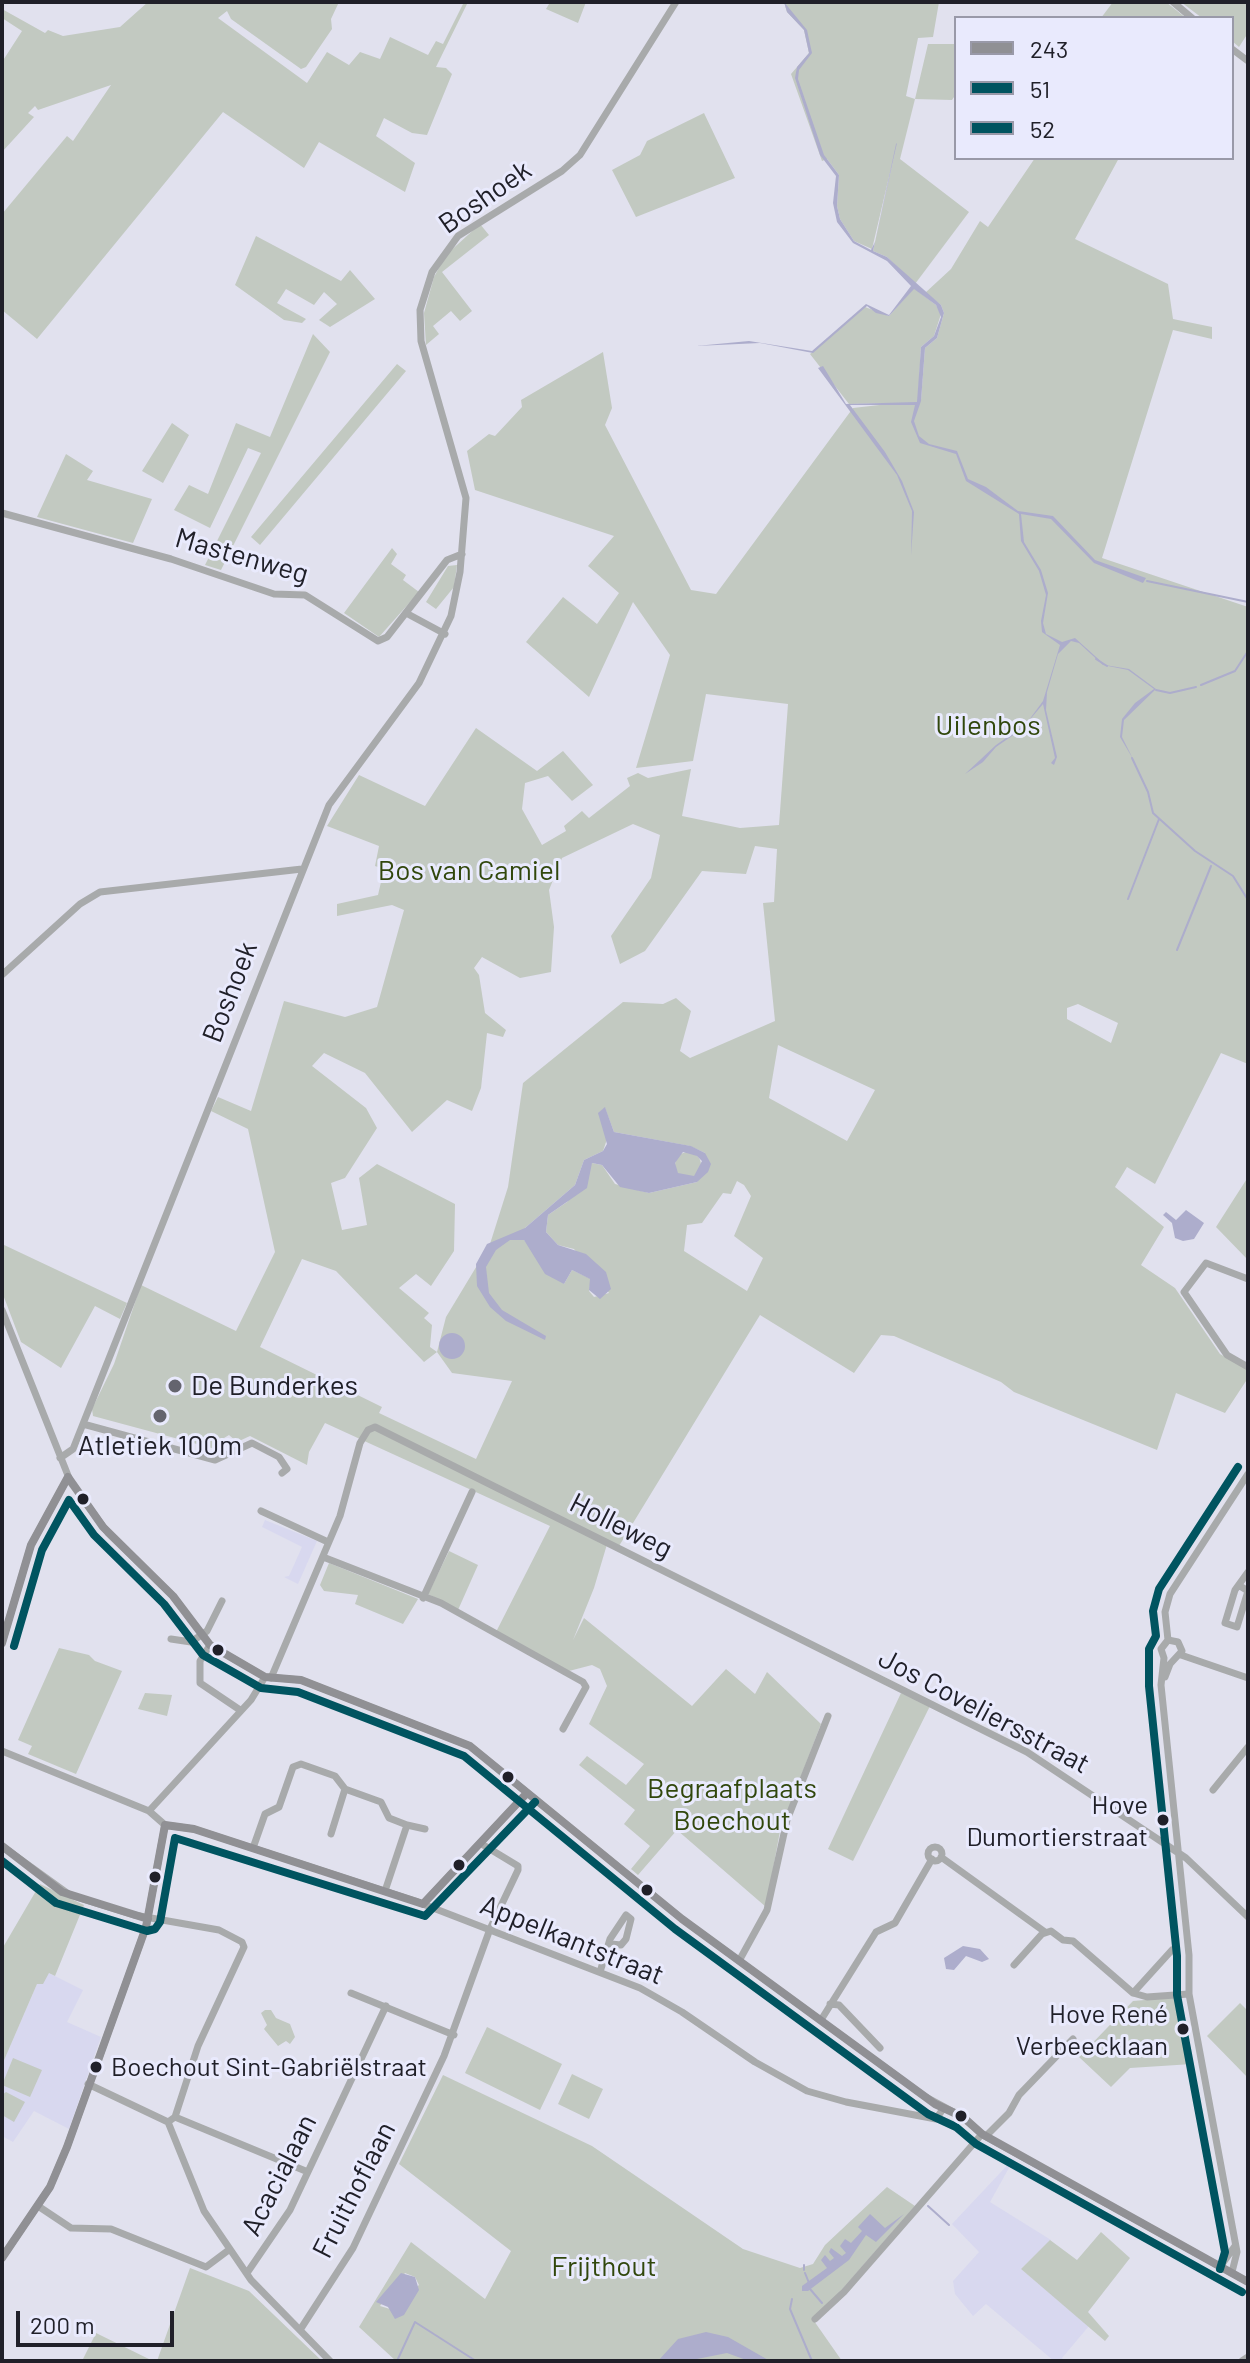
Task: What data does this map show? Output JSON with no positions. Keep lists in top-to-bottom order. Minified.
{"streets":{"street":["Boshoek","Mastenweg","Holleweg","Jos Coveliersstraat","Appelkantstraat","Acacialaan","Fruithoflaan"]},"crossings":[["Holleweg","Jos Coveliersstraat"],["Appelkantstraat","Fruithoflaan"]],"parks":["Uilenbos","Bos van Camiel","Begraafplaats Boechout","Frijthout"],"places":["De Bunderkes","Atletiek 100m","Hove Dumortierstraat","Hove René Verbeecklaan","Boechout Sint-Gabriëlstraat"],"lines":["transit line 52","transit line 243","transit line 51"],"legend":["243","51","52"],"scale_bar":"200 m"}
